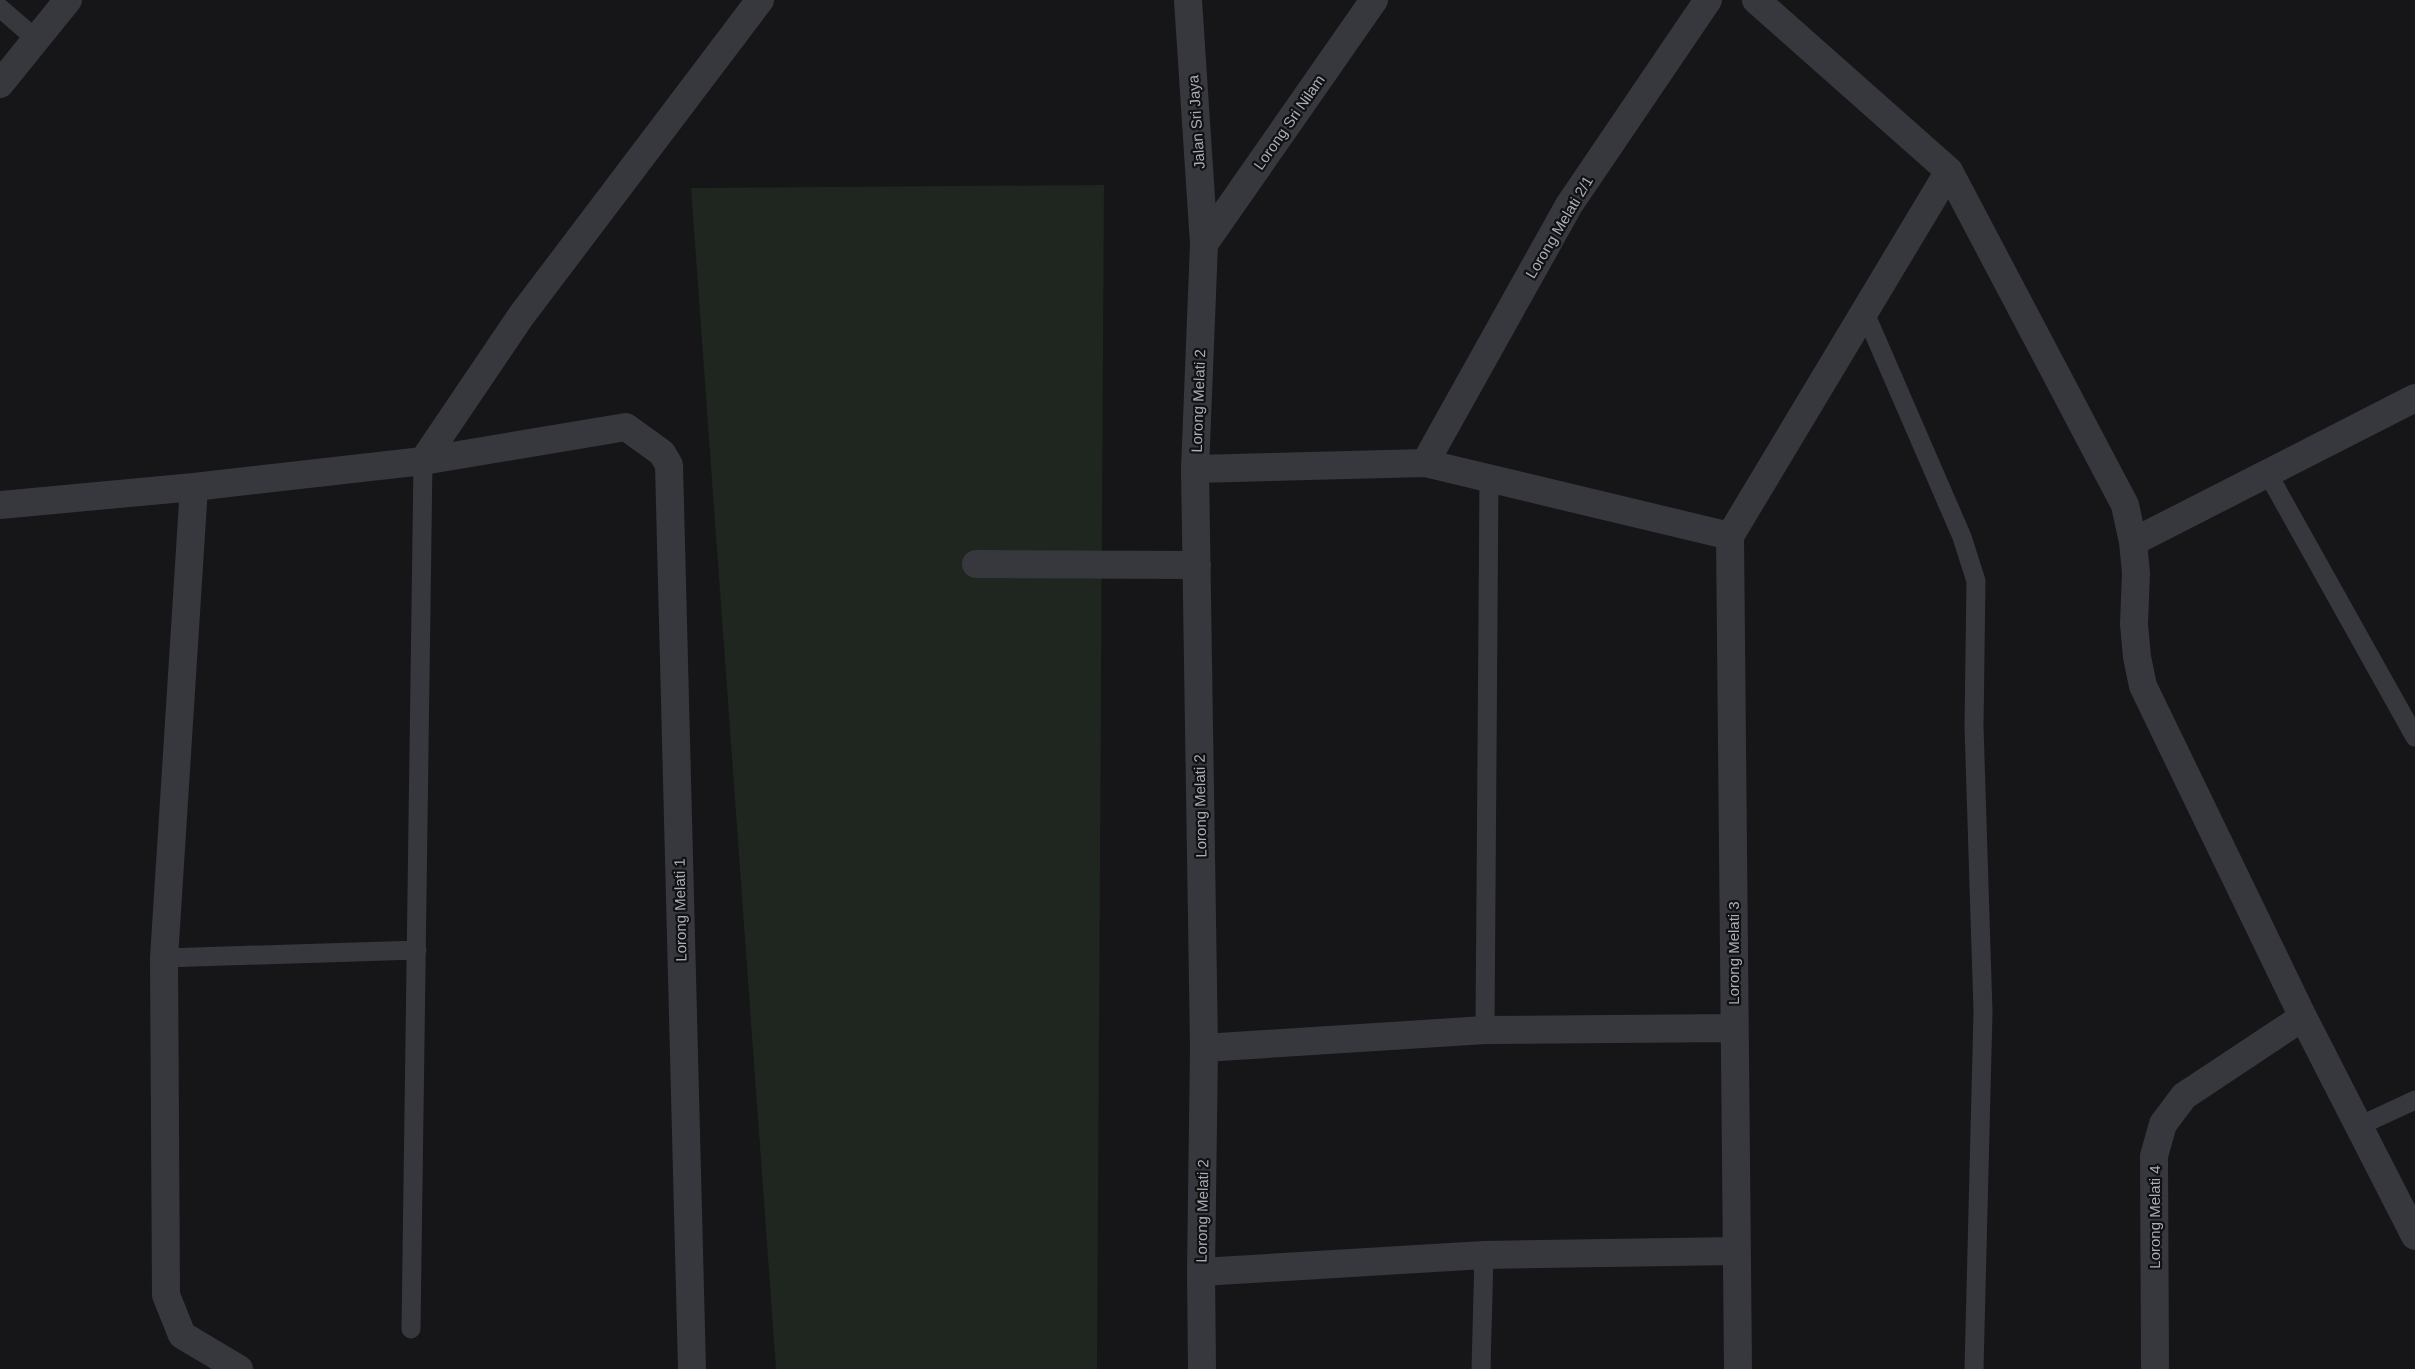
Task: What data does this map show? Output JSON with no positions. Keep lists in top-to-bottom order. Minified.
{"streets":{"street":["Jalan Sri Jaya","Lorong Sri Nilam","Lorong Melati 2/1","Lorong Melati 2","Lorong Melati 1","Lorong Melati 3","Lorong Melati 4"]},"crossings":[["Jalan Sri Jaya","Lorong Sri Nilam"],["Jalan Sri Jaya","Lorong Melati 2"],["Lorong Sri Nilam","Lorong Melati 2"]]}
